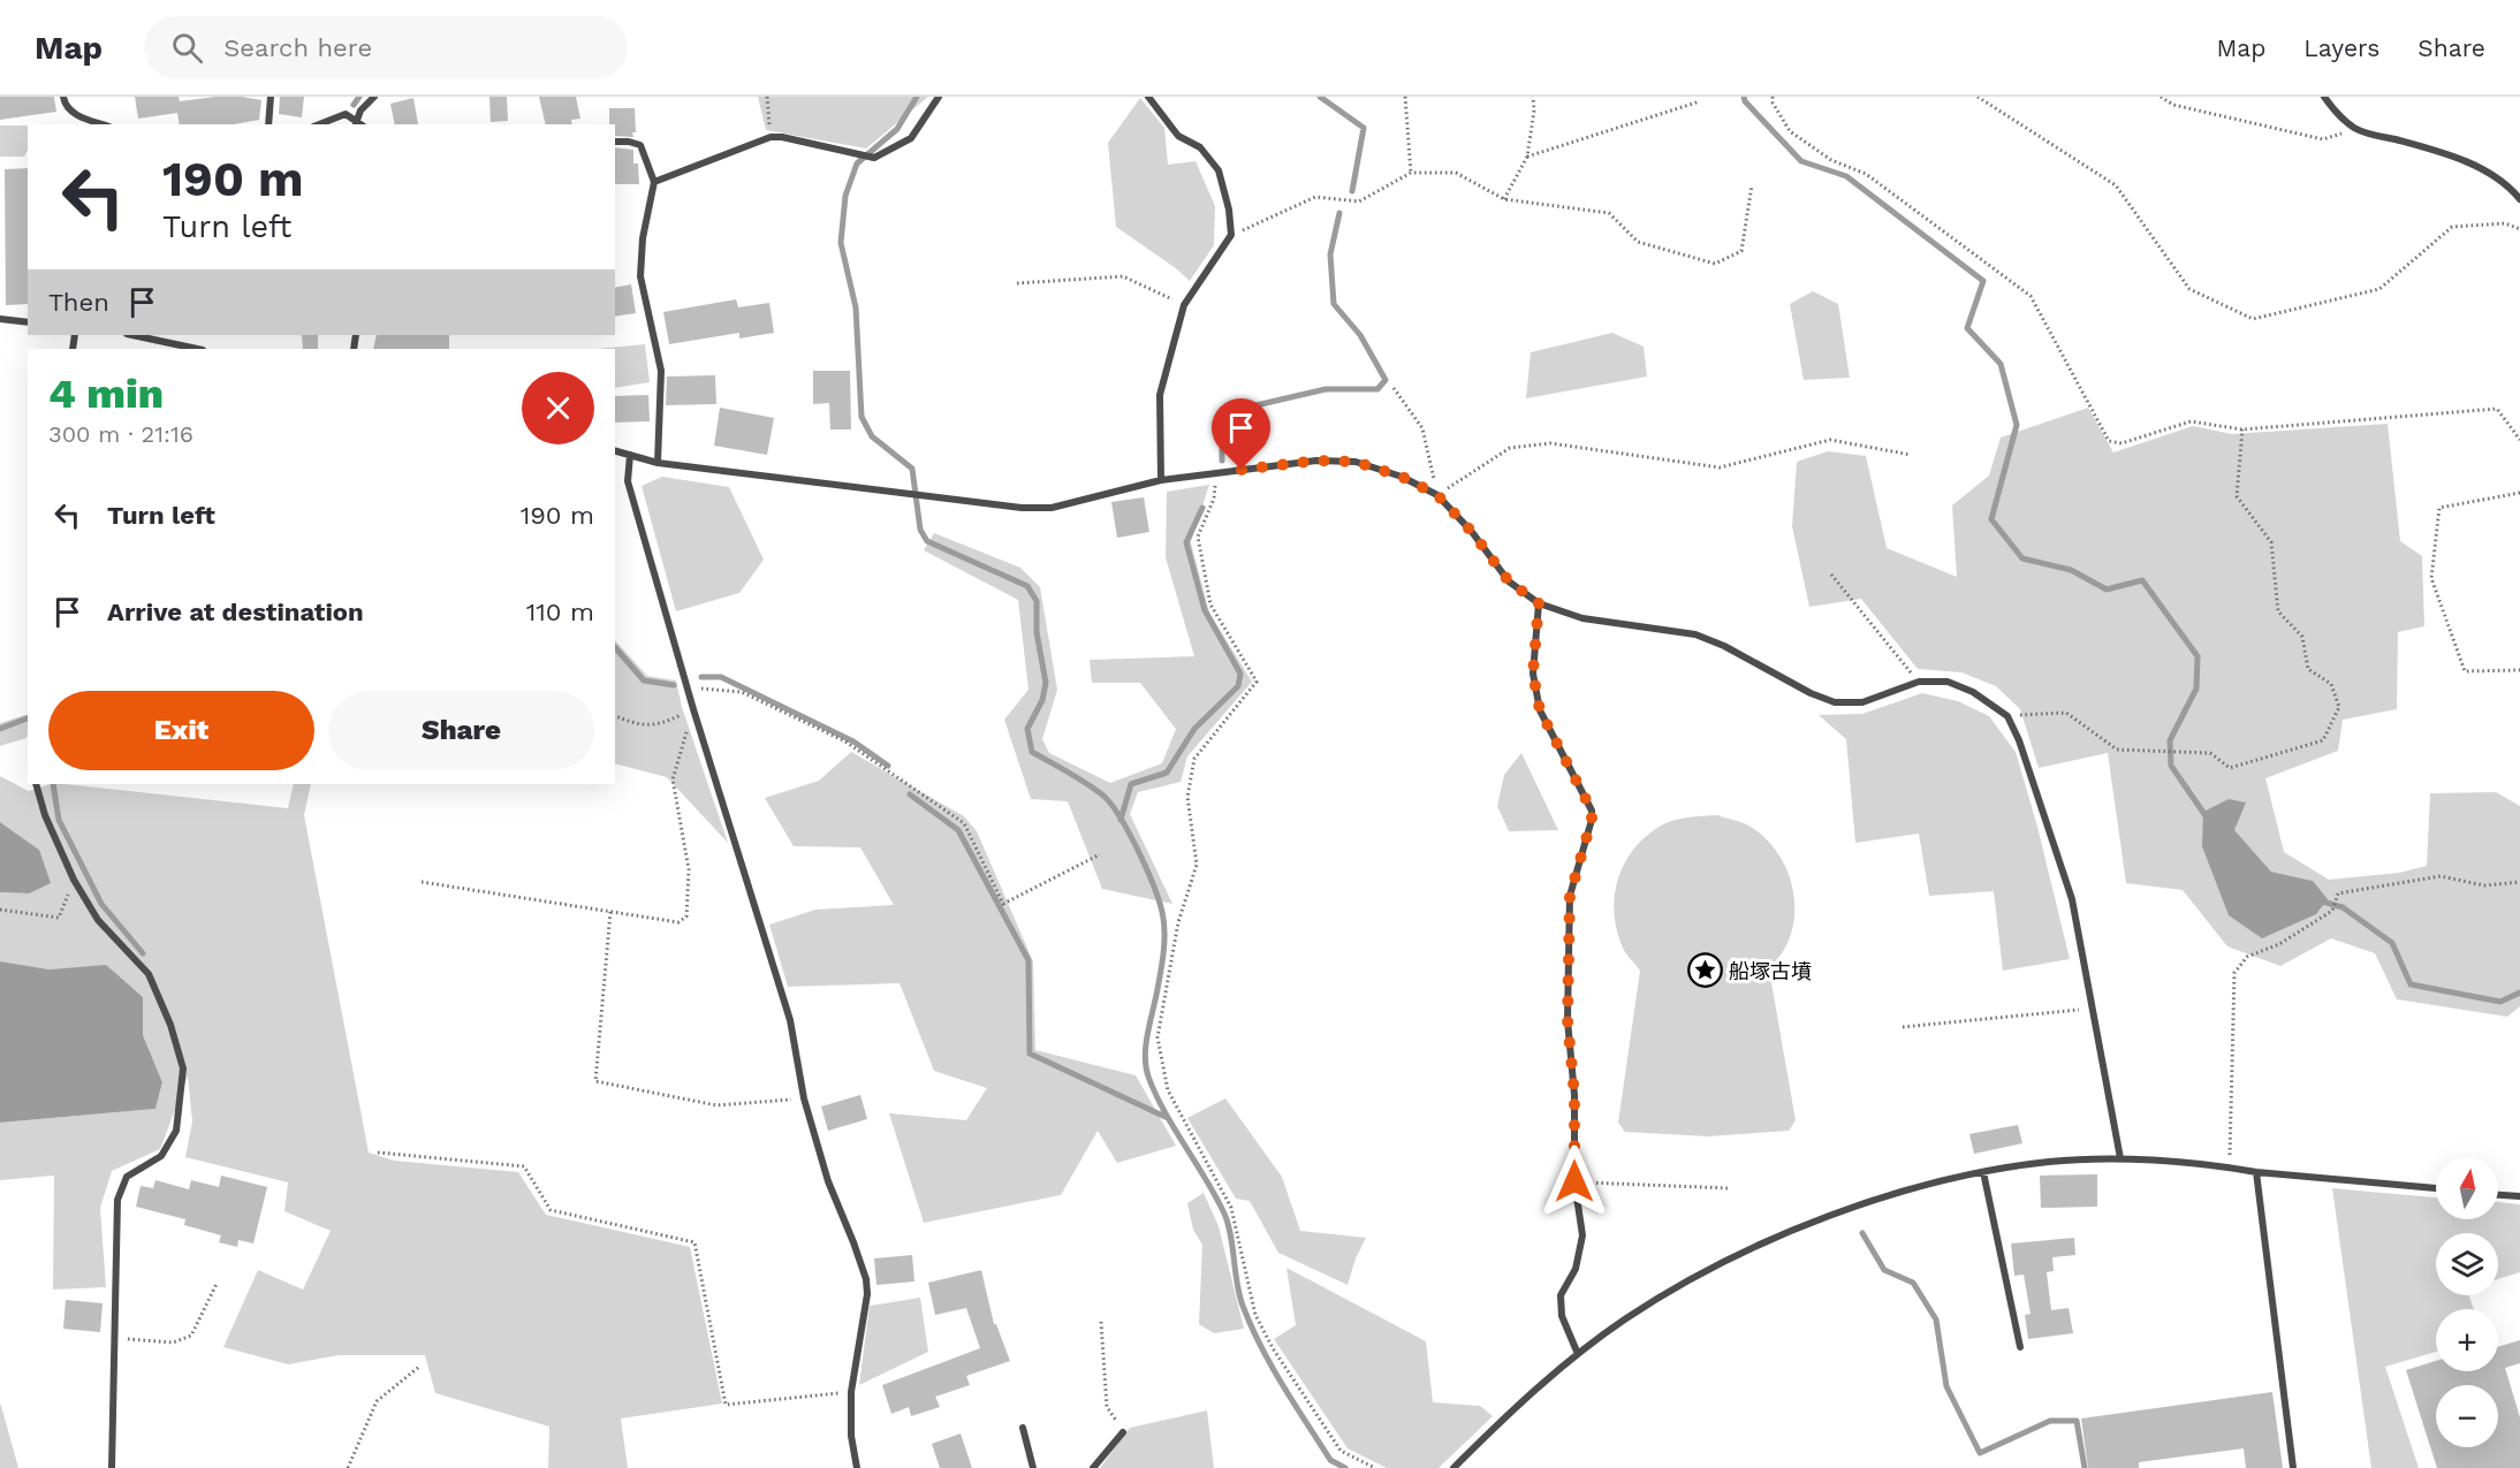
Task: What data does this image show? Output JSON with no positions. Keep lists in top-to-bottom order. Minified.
{"places":{"place":["船塚古墳"]},"north":"top","page":{"header":"Map","search":"Search here","nav":["Map","Layers","Share"],"turn":["190 m","Turn left"],"then":"Then","heading":["4 min","300 m · 21:16"],"list":[{"name":"Turn left","value":"190 m"},{"name":"Arrive at destination","value":"110 m"}],"buttons":["Exit","Share"],"map_buttons":["+","−"]}}
